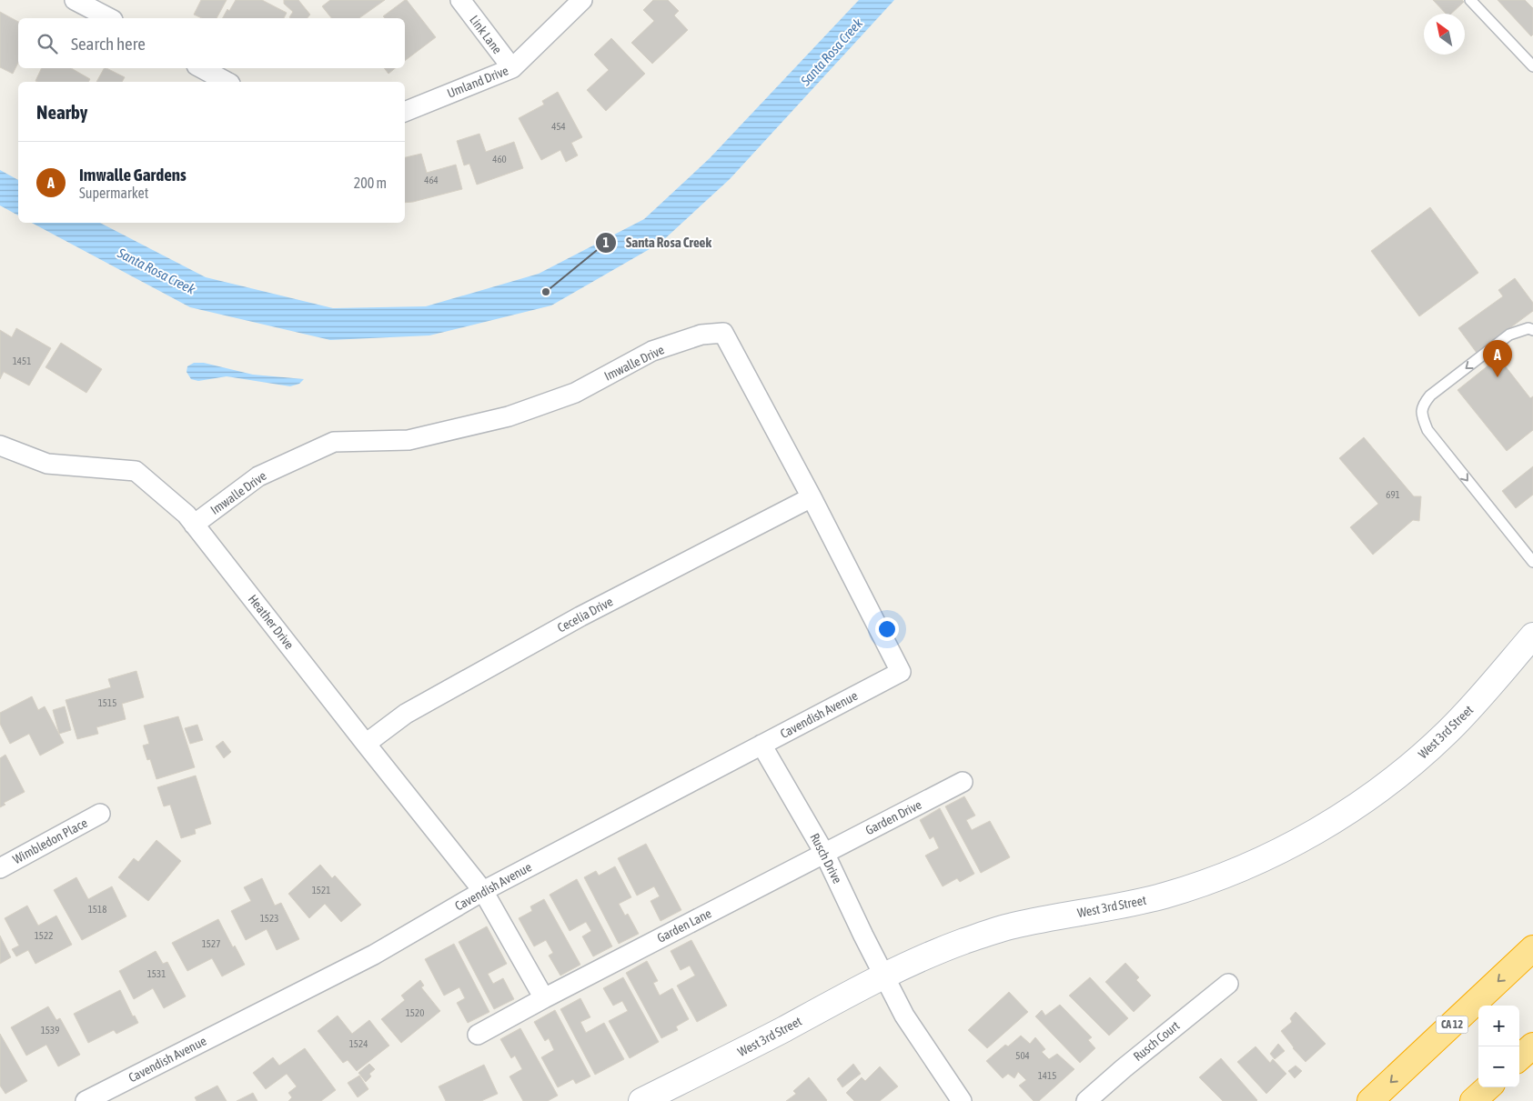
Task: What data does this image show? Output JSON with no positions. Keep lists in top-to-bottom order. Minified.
{"streets":{"highway":["CA 12"],"main road":["West 3rd Street"],"street":["Link Lane","Umland Drive","Imwalle Drive","Cecelia Drive","Heather Drive","Cavendish Avenue","Garden Drive","Wimbledon Place","Rusch Drive","Garden Lane","Rusch Court"]},"crossings":[["Link Lane","Umland Drive"],["Imwalle Drive","Cecelia Drive"],["Imwalle Drive","Heather Drive"],["Imwalle Drive","Cavendish Avenue"],["Cecelia Drive","Heather Drive"],["Heather Drive","Cavendish Avenue"],["Cavendish Avenue","Rusch Drive"],["West 3rd Street","Rusch Drive"],["Garden Drive","Rusch Drive"],["Garden Drive","Garden Lane"],["Rusch Drive","Garden Lane"]],"water":["Santa Rosa Creek"],"places":["Santa Rosa Creek"],"house_numbers":["454","460","464","1451","691","1515","1521","1518","1523","1522","1527","1531","1520","1539","1524","504","1415"],"north":"top left","page":{"search":"Search here","heading":"Nearby","list":[{"mark":"A","name":"Imwalle Gardens","note":"Supermarket","value":"200 m"}],"pins":"A","map_buttons":["+","−"]}}
